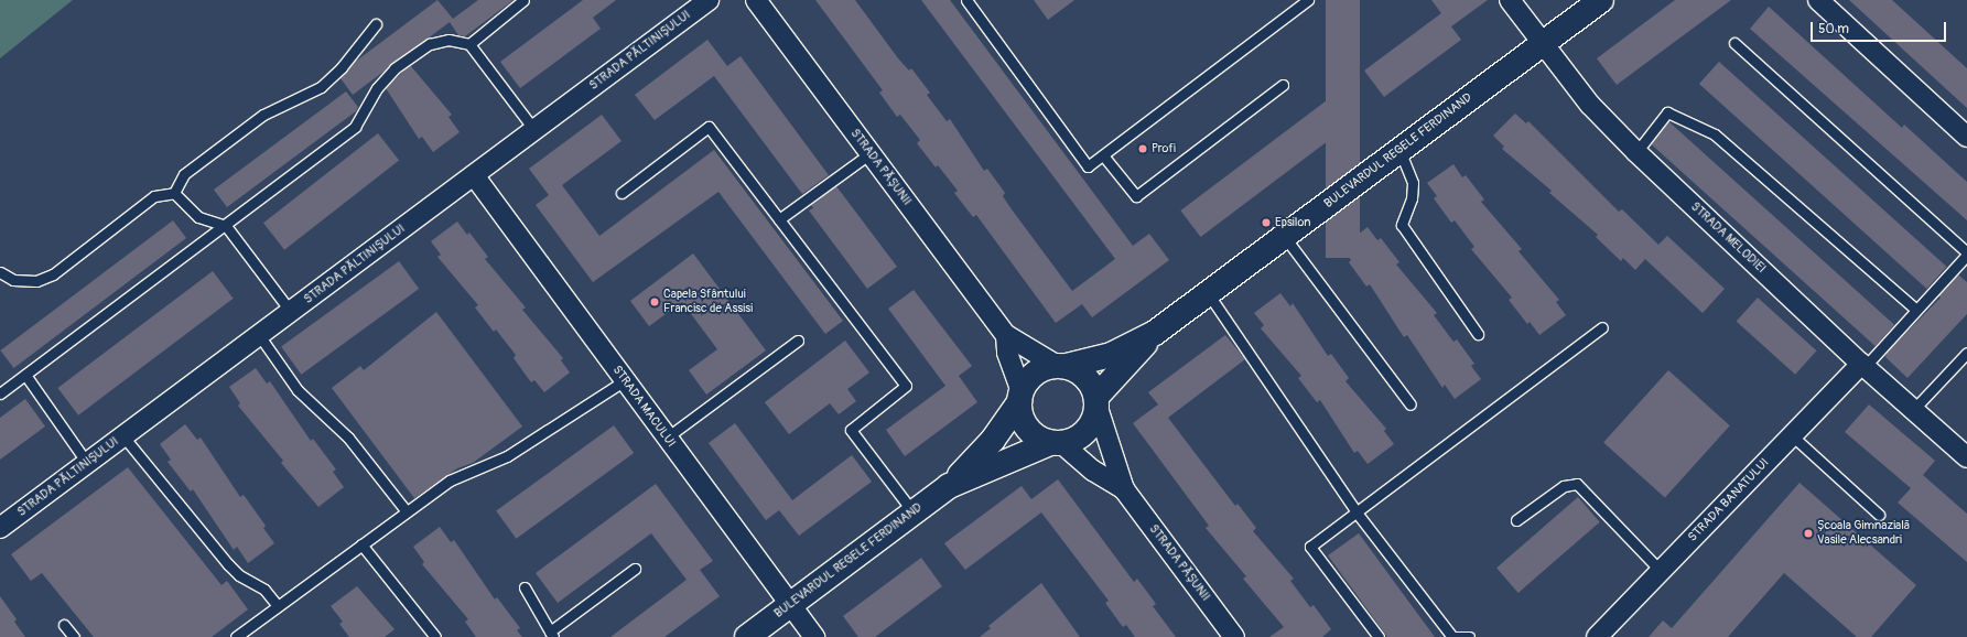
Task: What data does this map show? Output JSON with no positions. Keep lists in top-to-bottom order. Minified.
{"streets":{"main road":["BULEVARDUL REGELE FERDINAND"],"street":["STRADA PĂLTINIȘULUI","STRADA PĂȘUNII","STRADA MELODIEI","STRADA MACULUI","STRADA BANATULUI"]},"crossings":[["STRADA PĂLTINIȘULUI","STRADA MACULUI"],["BULEVARDUL REGELE FERDINAND","STRADA PĂȘUNII"],["BULEVARDUL REGELE FERDINAND","STRADA MELODIEI"],["BULEVARDUL REGELE FERDINAND","STRADA MACULUI"],["STRADA MELODIEI","STRADA BANATULUI"]],"places":["Profi","Epsilon","Capela Sfântului Francisc de Assisi","Școala Gimnazială Vasile Alecsandri"],"scale_bar":"50 m"}
